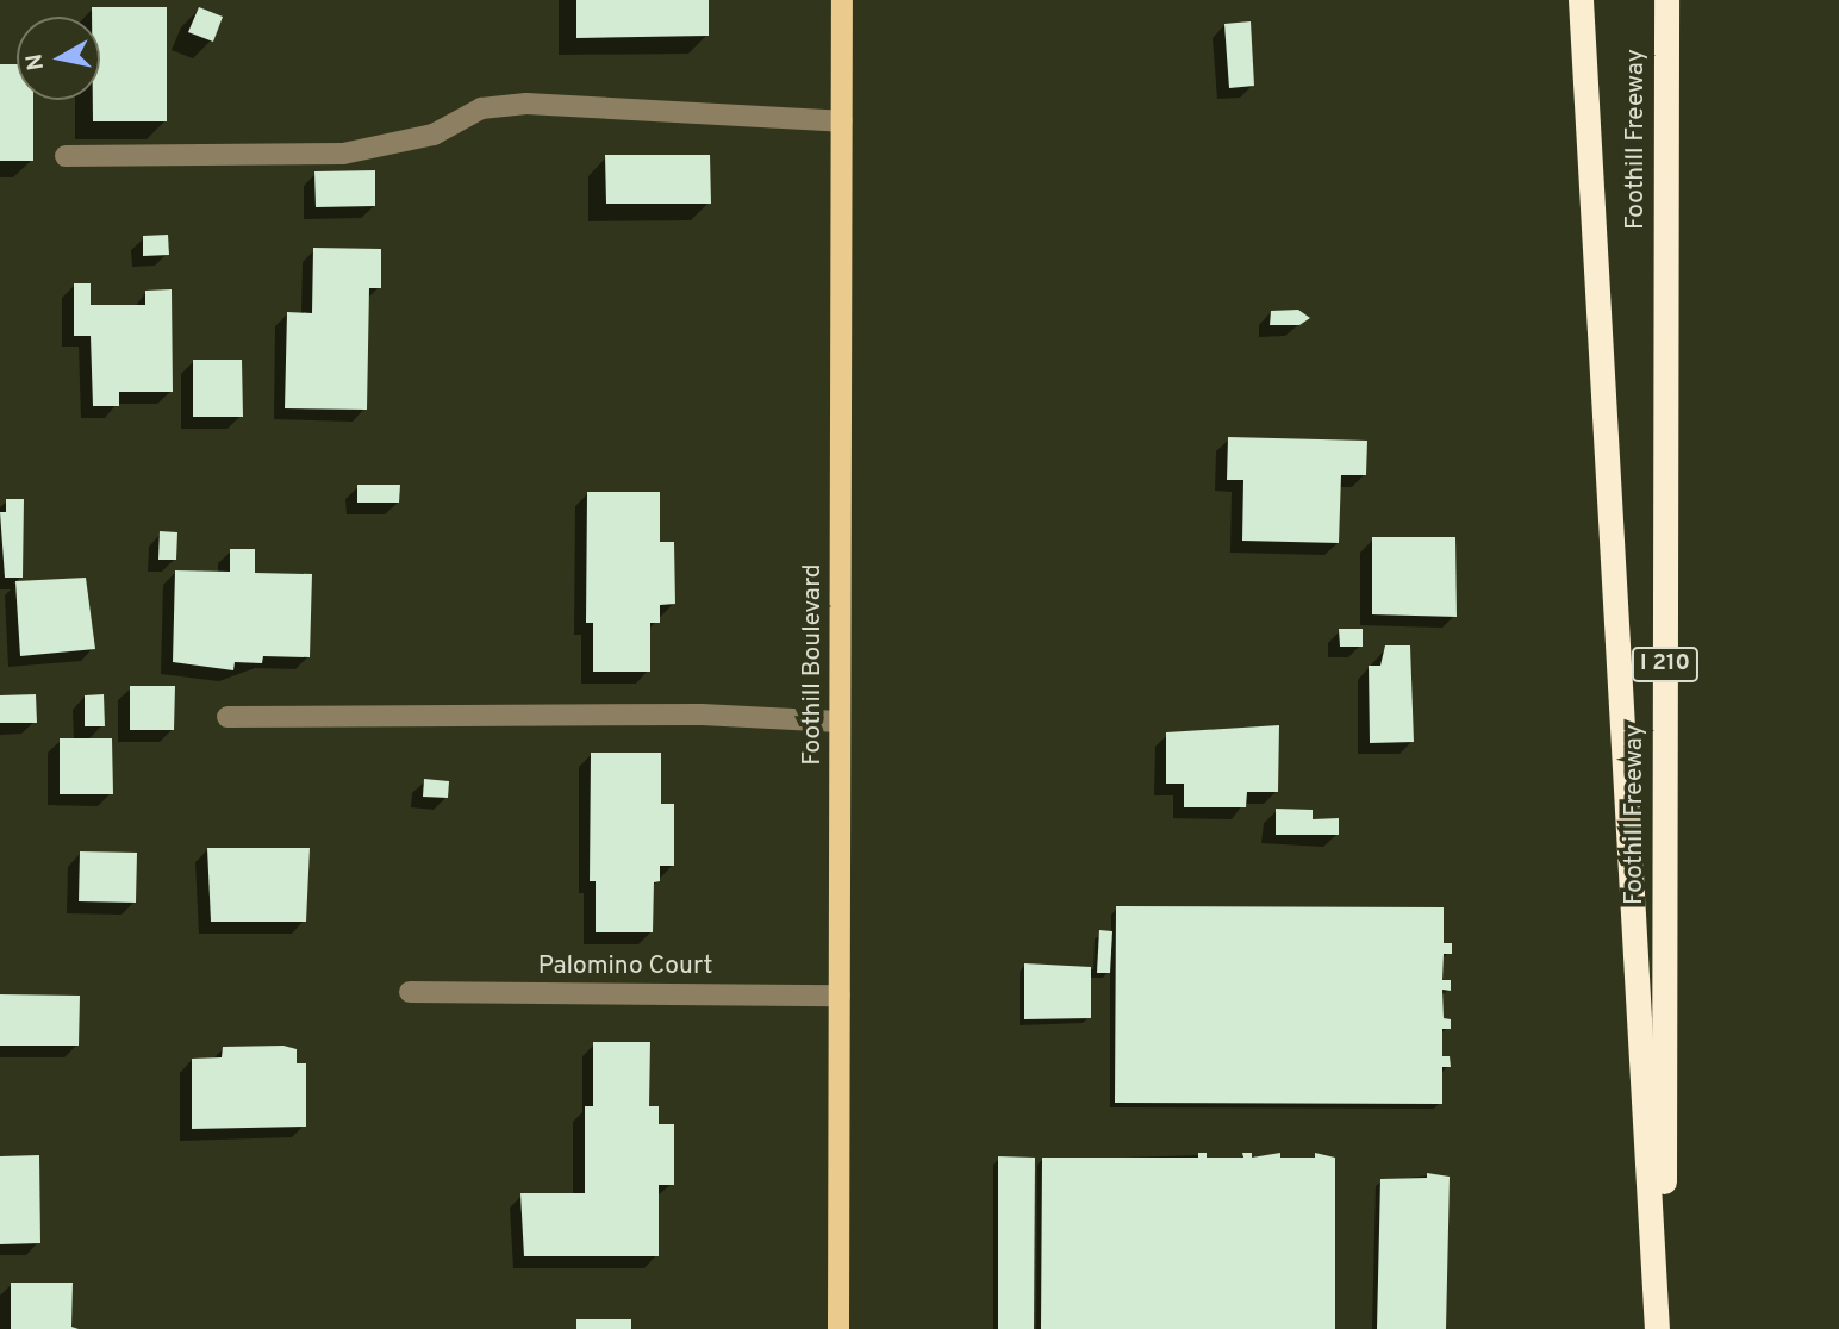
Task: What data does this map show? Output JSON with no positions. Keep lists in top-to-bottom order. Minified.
{"streets":{"highway":["Foothill Freeway","I 210"],"main road":["Foothill Boulevard"],"street":["Palomino Court"]},"crossings":[["Foothill Boulevard","Palomino Court"]],"north":"left"}
